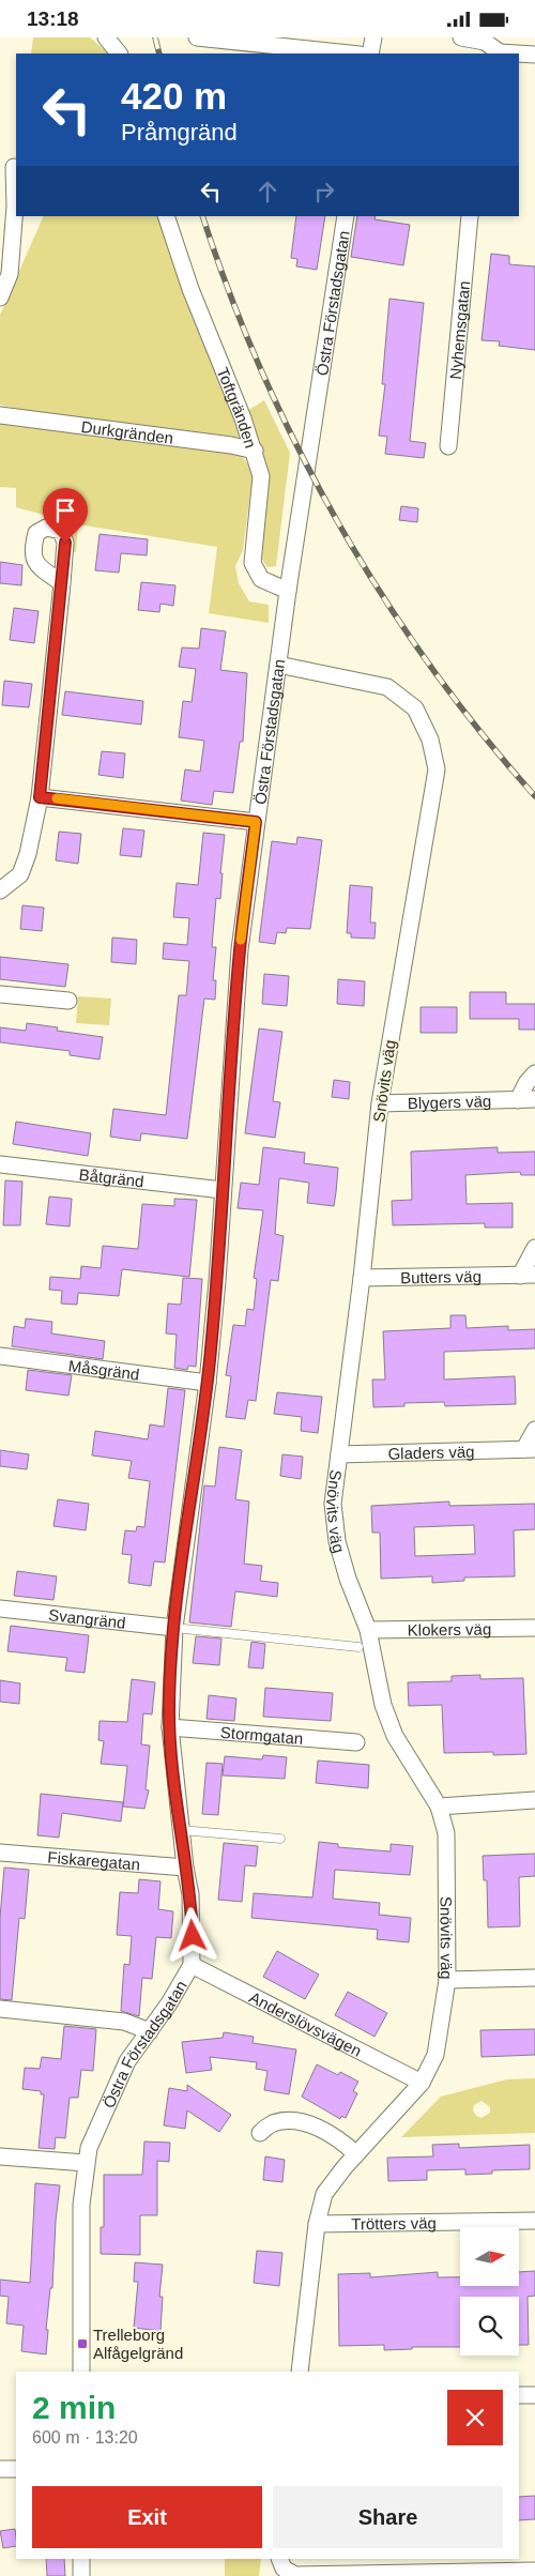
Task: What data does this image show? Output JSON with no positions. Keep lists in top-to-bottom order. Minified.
{"streets":{"street":["Östra Förstadsgatan","Nyhemsgatan","Toftgränden","Durkgränden","Snövits väg","Blygers väg","Båtgränd","Butters väg","Måsgränd","Gladers väg","Svangränd","Klokers väg","Stormgatan","Fiskaregatan","Anderslövsvägen","Trötters väg"]},"crossings":[["Östra Förstadsgatan","Toftgränden"],["Östra Förstadsgatan","Snövits väg"],["Östra Förstadsgatan","Båtgränd"],["Östra Förstadsgatan","Måsgränd"],["Östra Förstadsgatan","Svangränd"],["Östra Förstadsgatan","Stormgatan"],["Östra Förstadsgatan","Fiskaregatan"],["Östra Förstadsgatan","Anderslövsvägen"],["Toftgränden","Durkgränden"],["Snövits väg","Blygers väg"],["Snövits väg","Butters väg"],["Snövits väg","Gladers väg"],["Snövits väg","Klokers väg"],["Snövits väg","Anderslövsvägen"],["Snövits väg","Trötters väg"]],"places":{"transit":["Trelleborg Alfågelgränd"]},"north":"right","page":{"status":"13:18","turn":["420 m","Pråmgränd"],"heading":["2 min","600 m · 13:20"],"buttons":["Exit","Share"]}}
